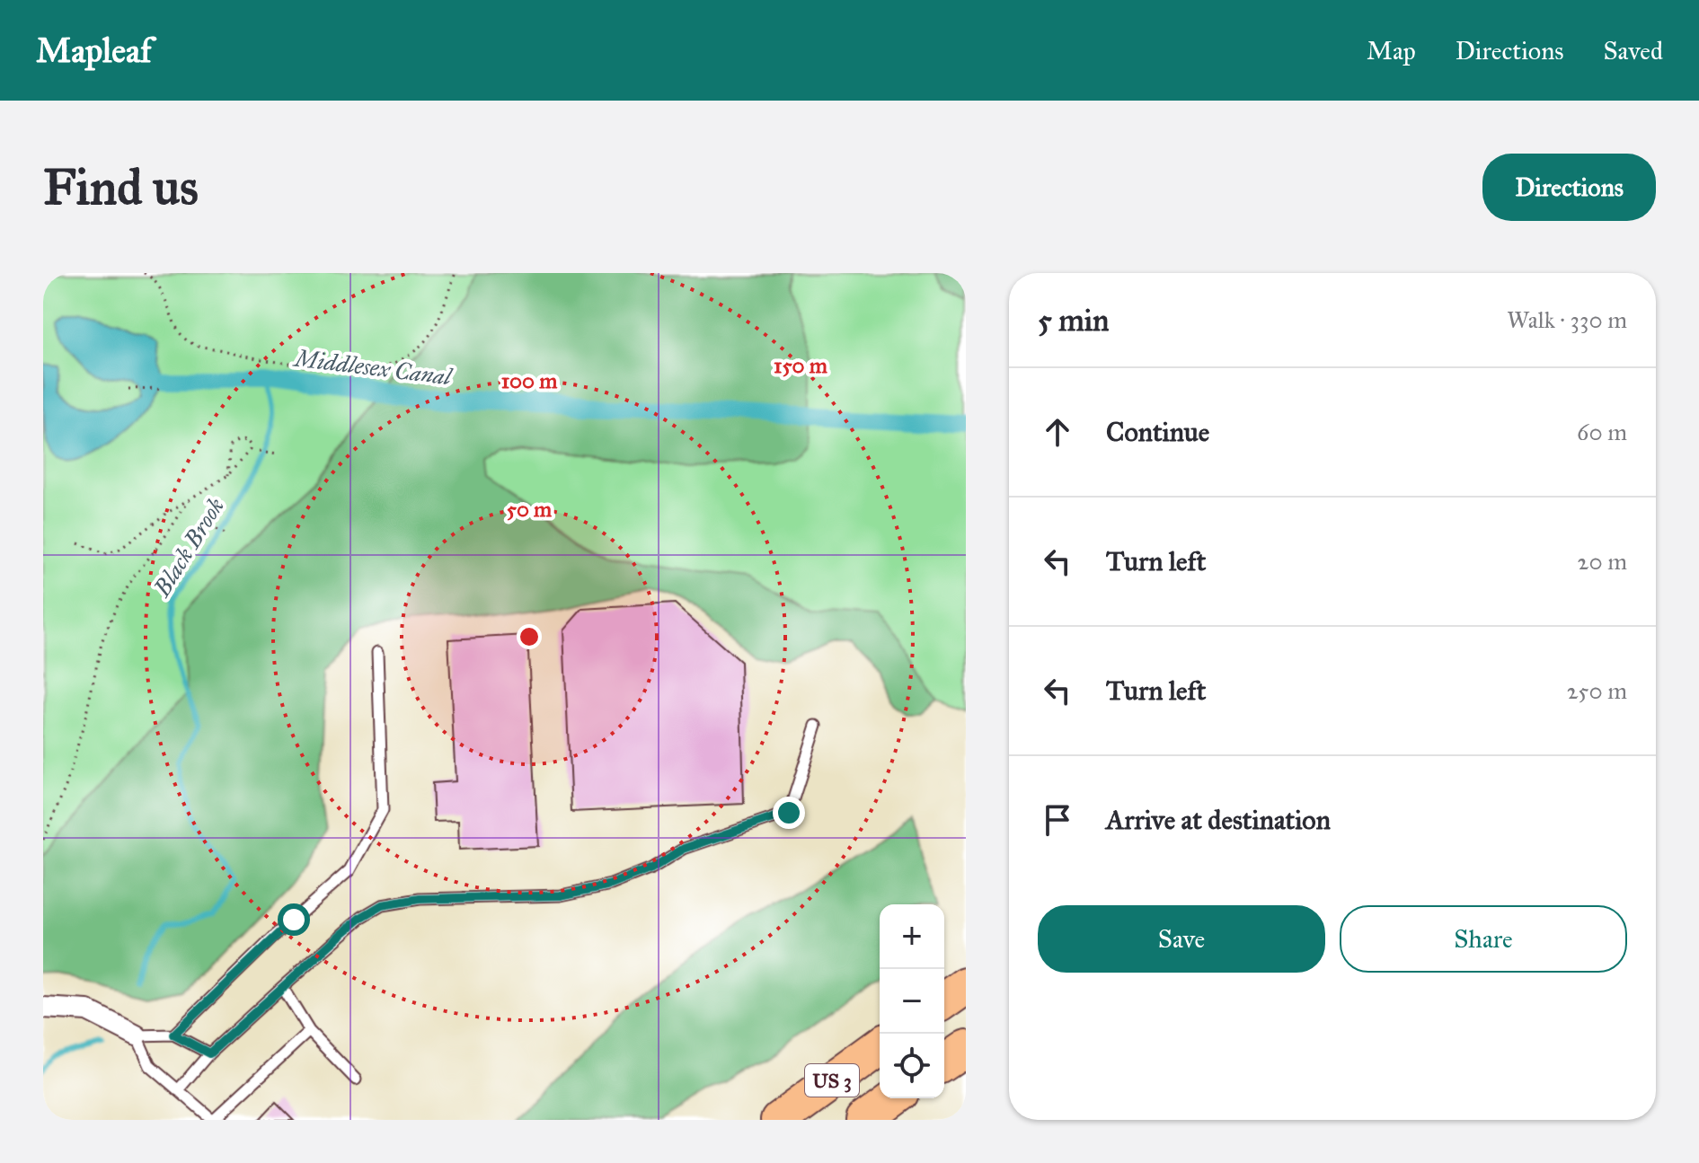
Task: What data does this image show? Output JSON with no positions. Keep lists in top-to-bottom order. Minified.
{"streets":{"highway":["US 3"]},"water":["Middlesex Canal","Black Brook"],"page":{"header":"Mapleaf","nav":["Map","Directions","Saved"],"buttons":["Directions",["Save","Share"]],"title":"Find us","heading":["5 min","Walk · 330 m"],"list":[["Continue","60 m"],["Turn left","20 m"],["Turn left","250 m"],"Arrive at destination"],"map_buttons":["+","−"]},"rings":["150 m","100 m","50 m"]}
